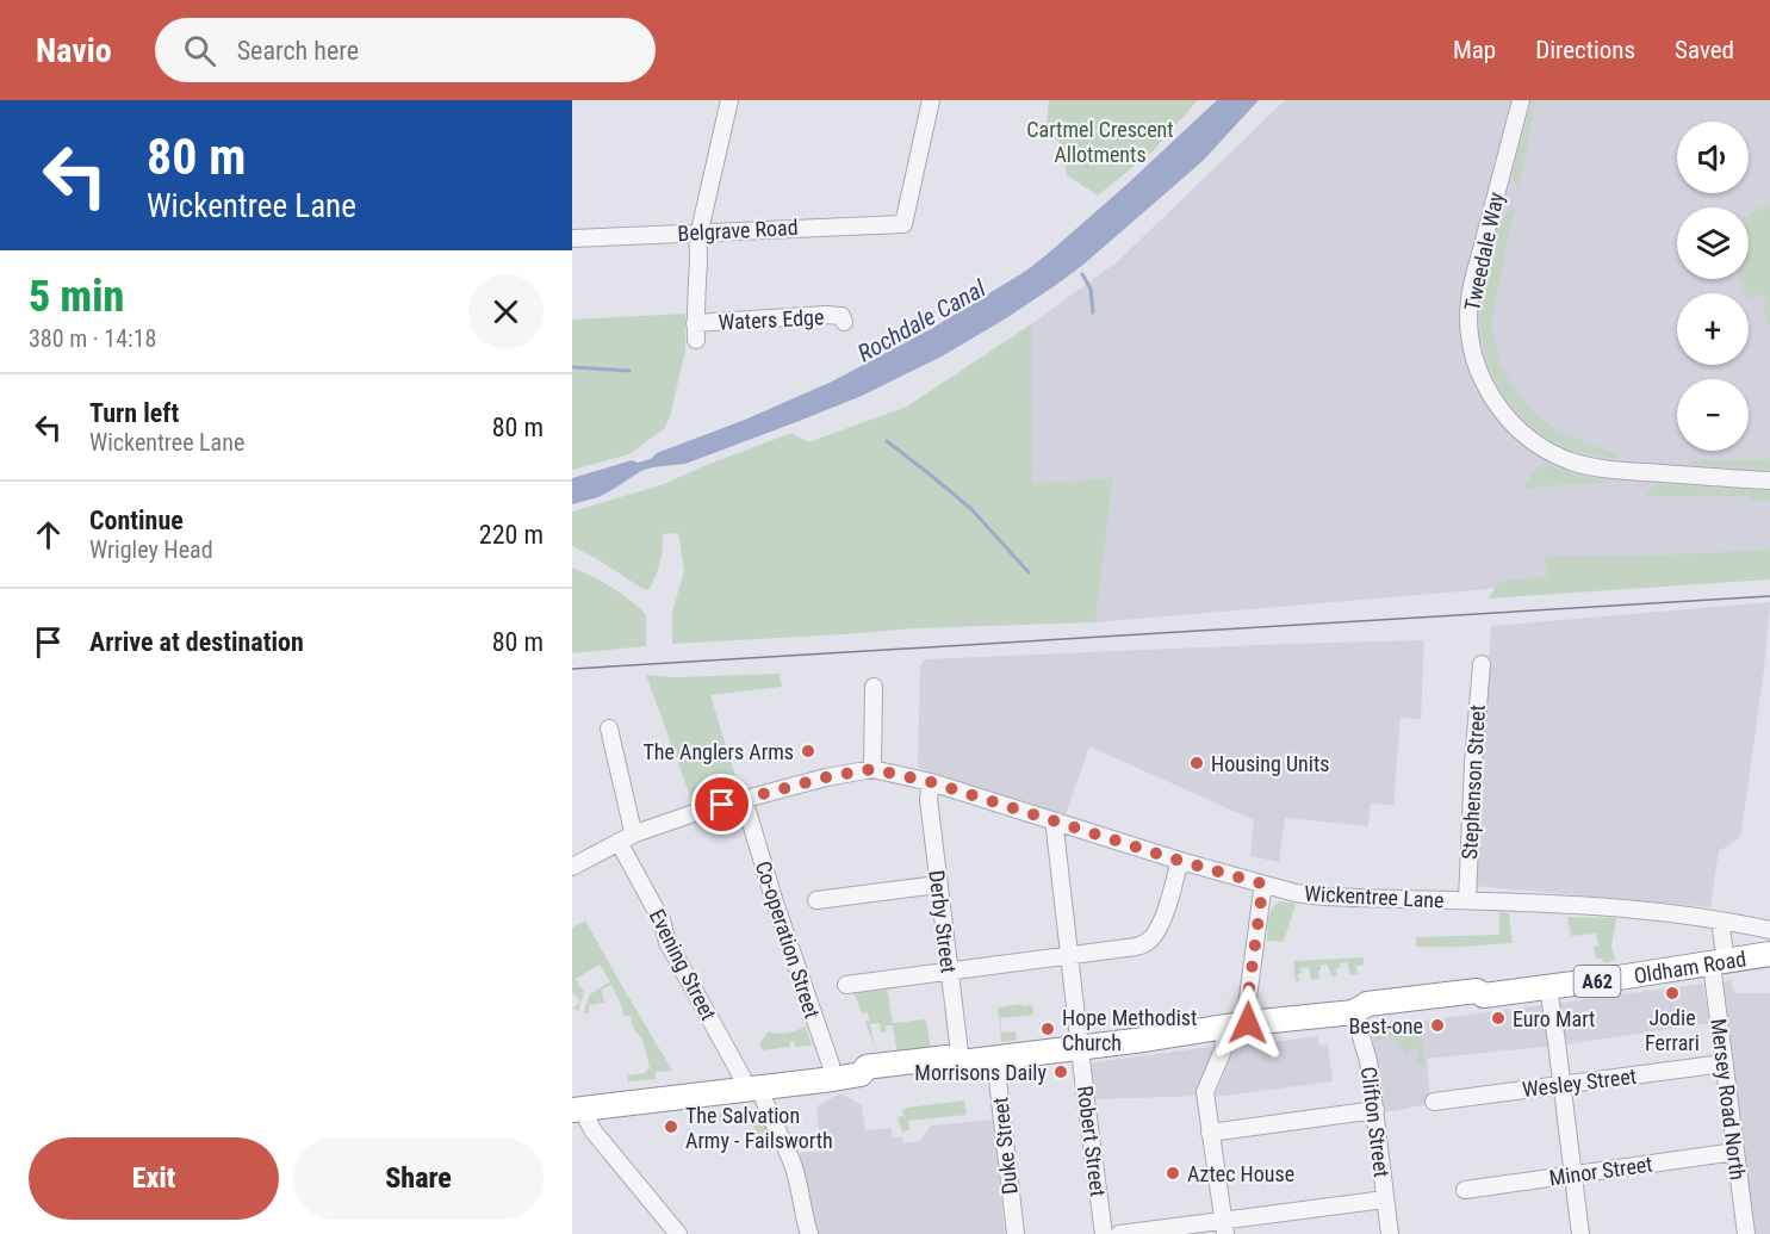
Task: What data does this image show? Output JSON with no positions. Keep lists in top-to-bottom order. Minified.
{"streets":{"highway":["Oldham Road","A62"],"street":["Belgrave Road","Tweedale Way","Waters Edge","Stephenson Street","Wickentree Lane","Derby Street","Co-operation Street","Evening Street","Wesley Street","Mersey Road North","Clifton Street","Robert Street","Duke Street","Minor Street"]},"crossings":[["Belgrave Road","Waters Edge"],["Stephenson Street","Wickentree Lane"],["Wickentree Lane","Derby Street"],["Wickentree Lane","Robert Street"],["Derby Street","Oldham Road"],["Co-operation Street","Oldham Road"],["Evening Street","Oldham Road"],["Oldham Road","Mersey Road North"],["Oldham Road","Clifton Street"],["Oldham Road","Robert Street"],["Oldham Road","Duke Street"],["Wesley Street","Mersey Road North"],["Mersey Road North","Minor Street"]],"water":["Rochdale Canal"],"parks":["Cartmel Crescent Allotments"],"places":["The Anglers Arms","Housing Units","Jodie Ferrari","Euro Mart","Best-one","Hope Methodist Church","Morrisons Daily","The Salvation Army - Failsworth","Aztec House"],"page":{"header":"Navio","search":"Search here","nav":["Map","Directions","Saved"],"turn":["80 m","Wickentree Lane"],"map_buttons":["+","−"],"heading":["5 min","380 m · 14:18"],"list":[{"name":"Turn left","note":"Wickentree Lane","value":"80 m"},{"name":"Continue","note":"Wrigley Head","value":"220 m"},{"name":"Arrive at destination","value":"80 m"}],"buttons":["Exit","Share"]}}
